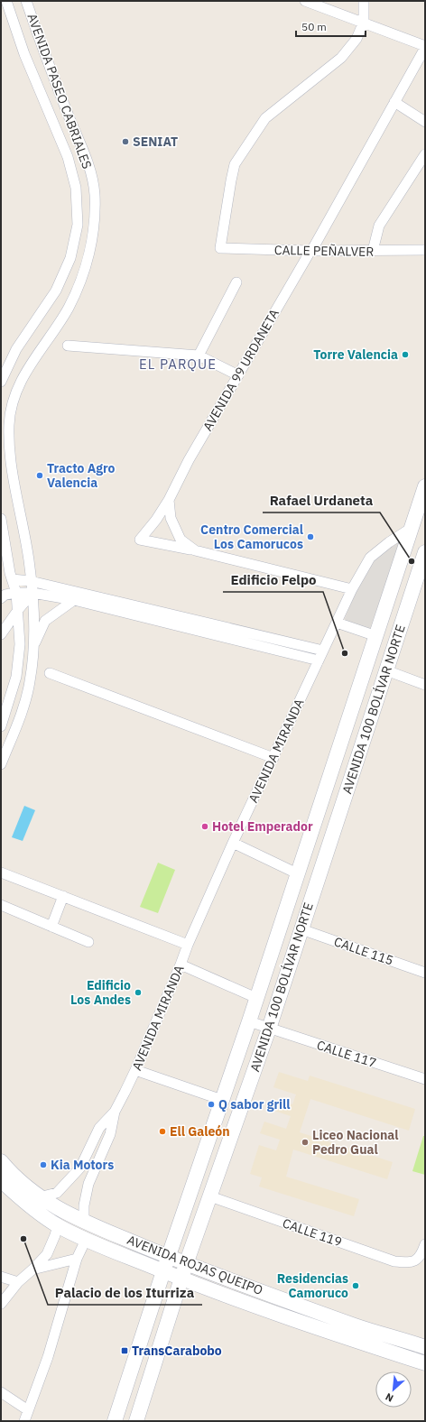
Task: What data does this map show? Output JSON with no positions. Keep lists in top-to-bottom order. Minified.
{"streets":{"main road":["AVENIDA 100 BOLÍVAR NORTE","AVENIDA ROJAS QUEIPO"],"street":["AVENIDA PASEO CABRIALES","CALLE PEÑALVER","AVENIDA 99 URDANETA","AVENIDA MIRANDA","CALLE 115","CALLE 117","CALLE 119"]},"crossings":[["CALLE PEÑALVER","AVENIDA 99 URDANETA"],["AVENIDA 100 BOLÍVAR NORTE","AVENIDA MIRANDA"],["AVENIDA 100 BOLÍVAR NORTE","CALLE 115"],["AVENIDA 100 BOLÍVAR NORTE","CALLE 117"],["AVENIDA 100 BOLÍVAR NORTE","CALLE 119"],["AVENIDA 100 BOLÍVAR NORTE","AVENIDA ROJAS QUEIPO"],["AVENIDA MIRANDA","AVENIDA ROJAS QUEIPO"]],"districts":["EL PARQUE"],"places":{"other":["SENIAT","Torre Valencia","Tracto Agro Valencia","Centro Comercial Los Camorucos","Rafael Urdaneta","Edificio Felpo","Hotel Emperador","Edificio Los Andes","Q sabor grill","Ell Galeón","Liceo Nacional Pedro Gual","Kia Motors","Palacio de los Iturriza","Residencias Camoruco"],"transit":["TransCarabobo"]},"scale_bar":"50 m","north":"bottom left"}
